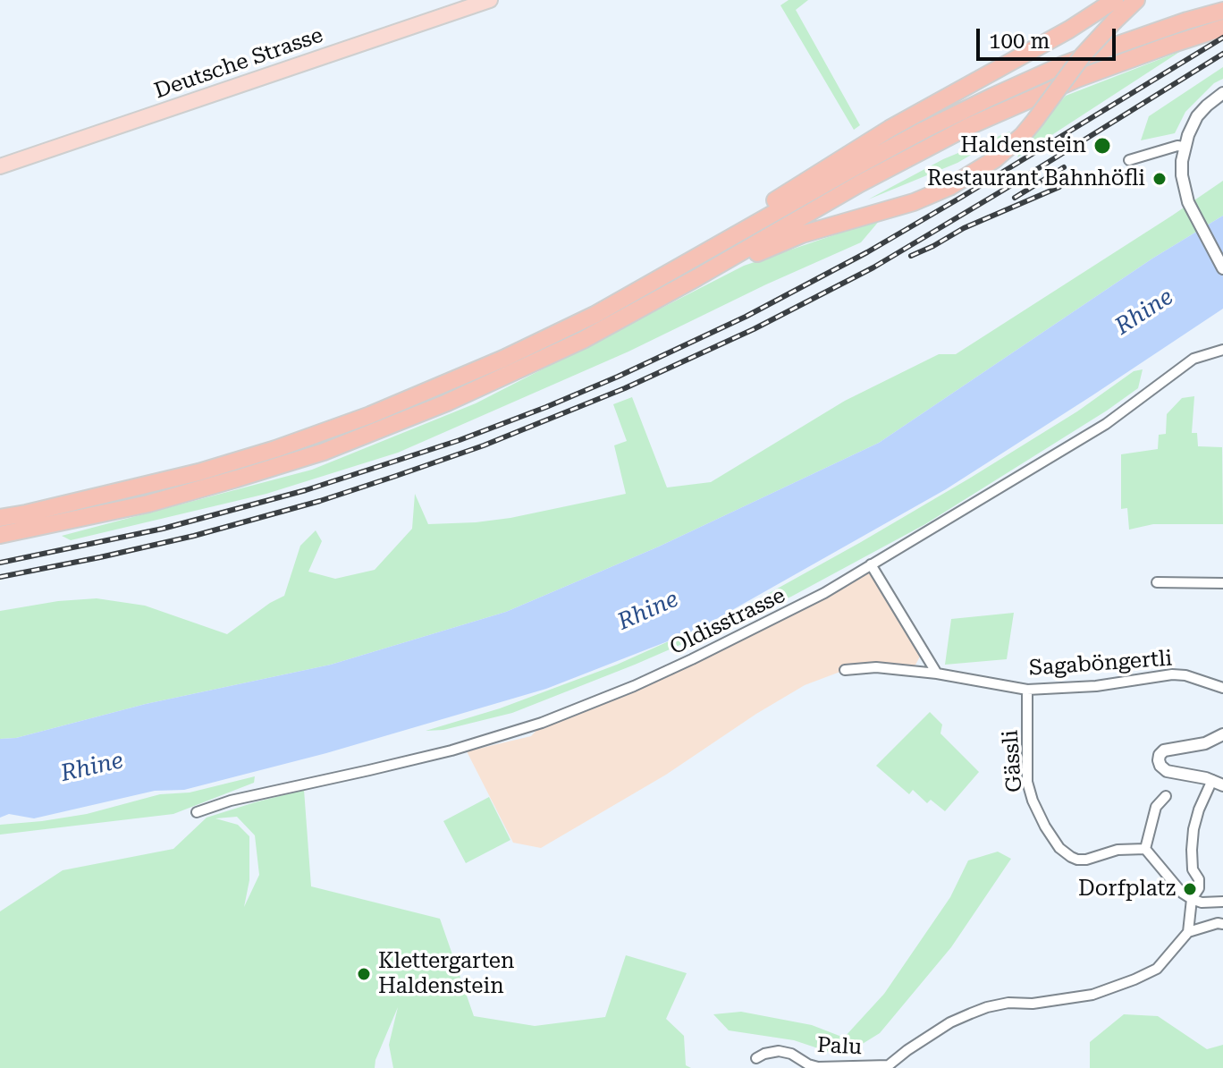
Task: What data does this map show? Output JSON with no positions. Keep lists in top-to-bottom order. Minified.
{"streets":{"main road":["Deutsche Strasse"],"street":["Oldisstrasse","Sagaböngertli","Gässli","Palu"]},"crossings":[["Sagaböngertli","Gässli"]],"water":["Rhine"],"places":["Haldenstein","Restaurant Bahnhöfli","Dorfplatz","Klettergarten Haldenstein"],"scale_bar":"100 m"}
